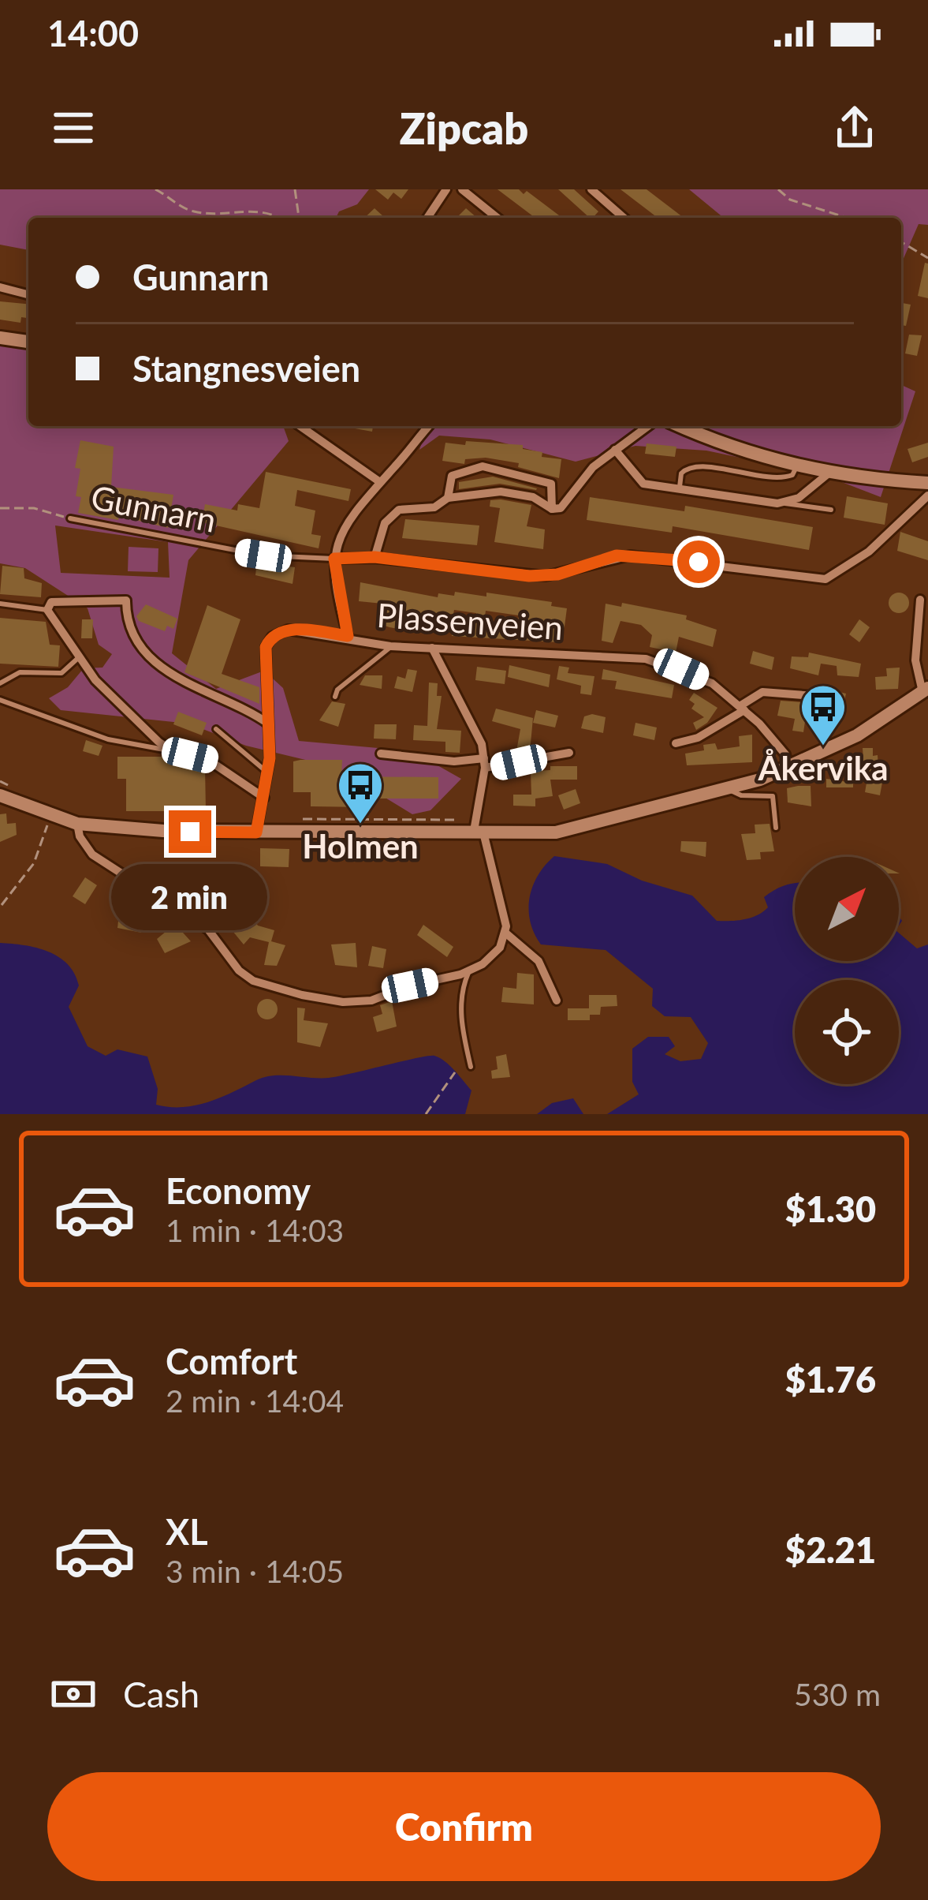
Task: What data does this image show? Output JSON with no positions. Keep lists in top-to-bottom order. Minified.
{"streets":{"street":["Gunnarn","Plassenveien"]},"places":{"bus stop":["Åkervika","Holmen"]},"north":"top right","page":{"status":"14:00","header":"Zipcab","banner":["Gunnarn","Stangnesveien"],"bubble":"2 min","list":[{"name":"Economy","note":"1 min · 14:03","value":"$1.30"},{"name":"Comfort","note":"2 min · 14:04","value":"$1.76"},{"name":"XL","note":"3 min · 14:05","value":"$2.21"}],"pay":["Cash","530 m"],"buttons":"Confirm"}}
